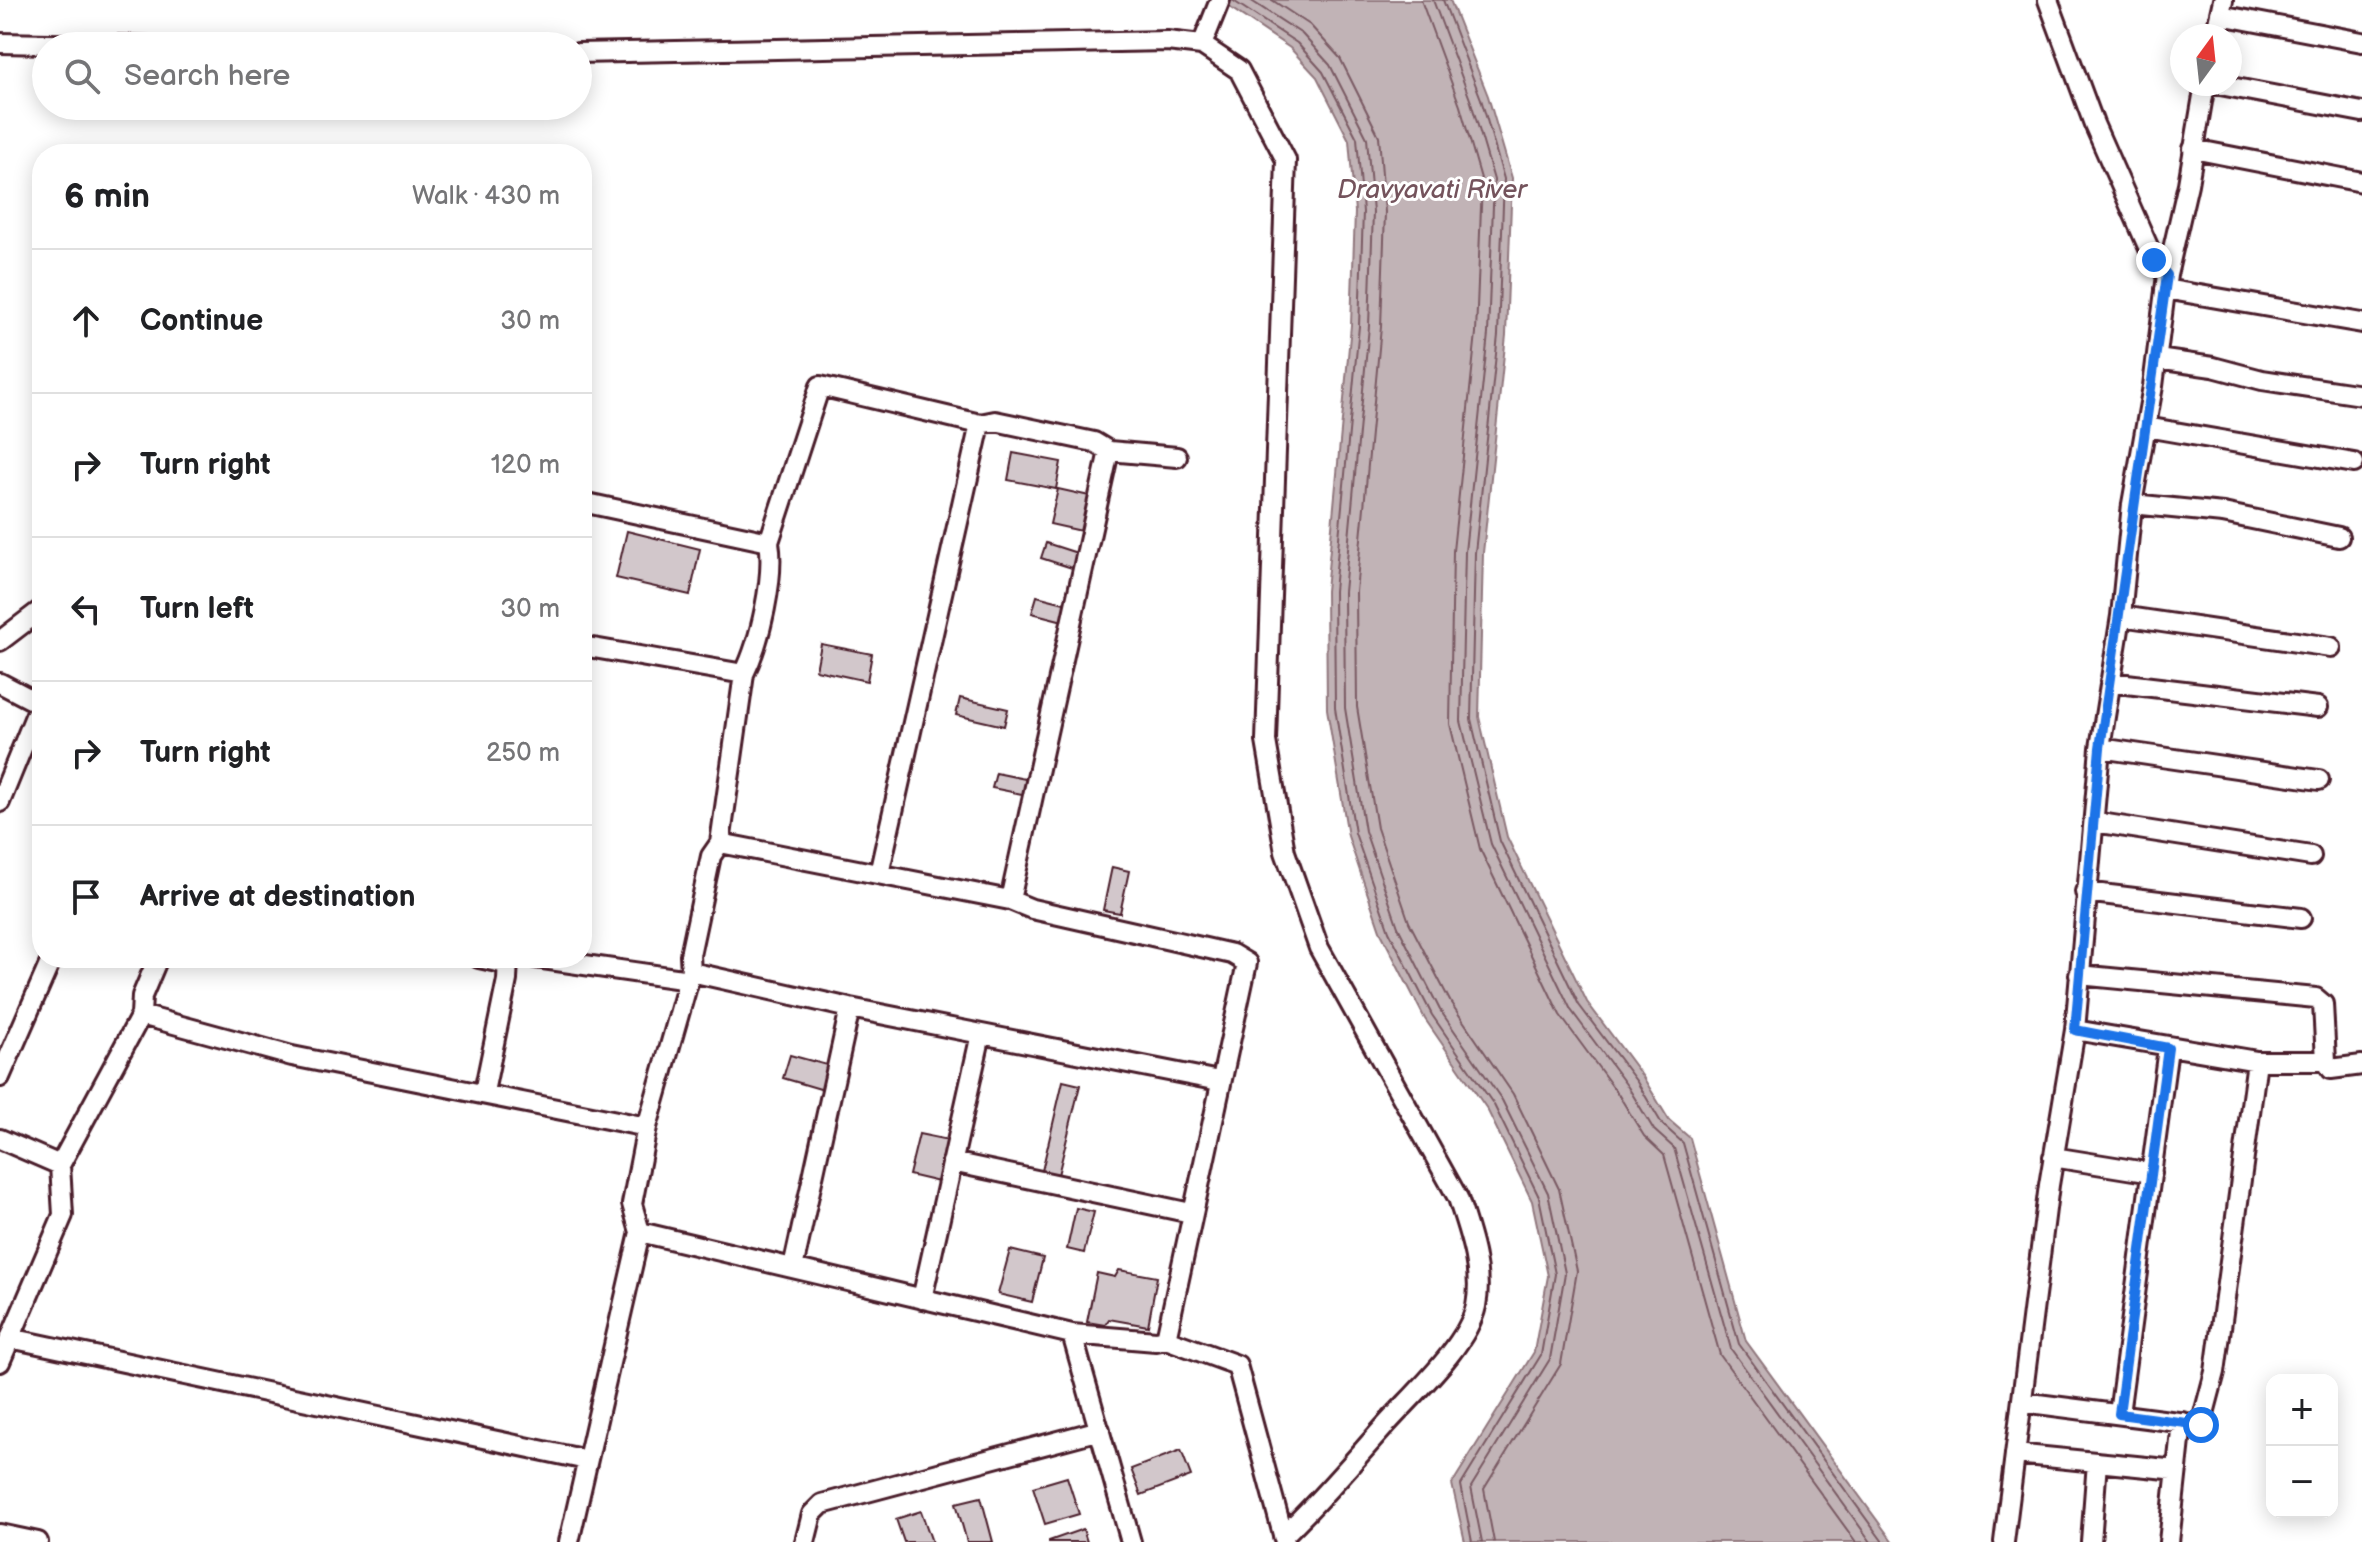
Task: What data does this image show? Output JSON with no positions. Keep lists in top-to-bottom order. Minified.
{"water":["Dravyavati River"],"north":"top","page":{"search":"Search here","heading":["6 min","Walk · 430 m"],"list":[["Continue","30 m"],["Turn right","120 m"],["Turn left","30 m"],["Turn right","250 m"],"Arrive at destination"],"map_buttons":["+","−"]}}
